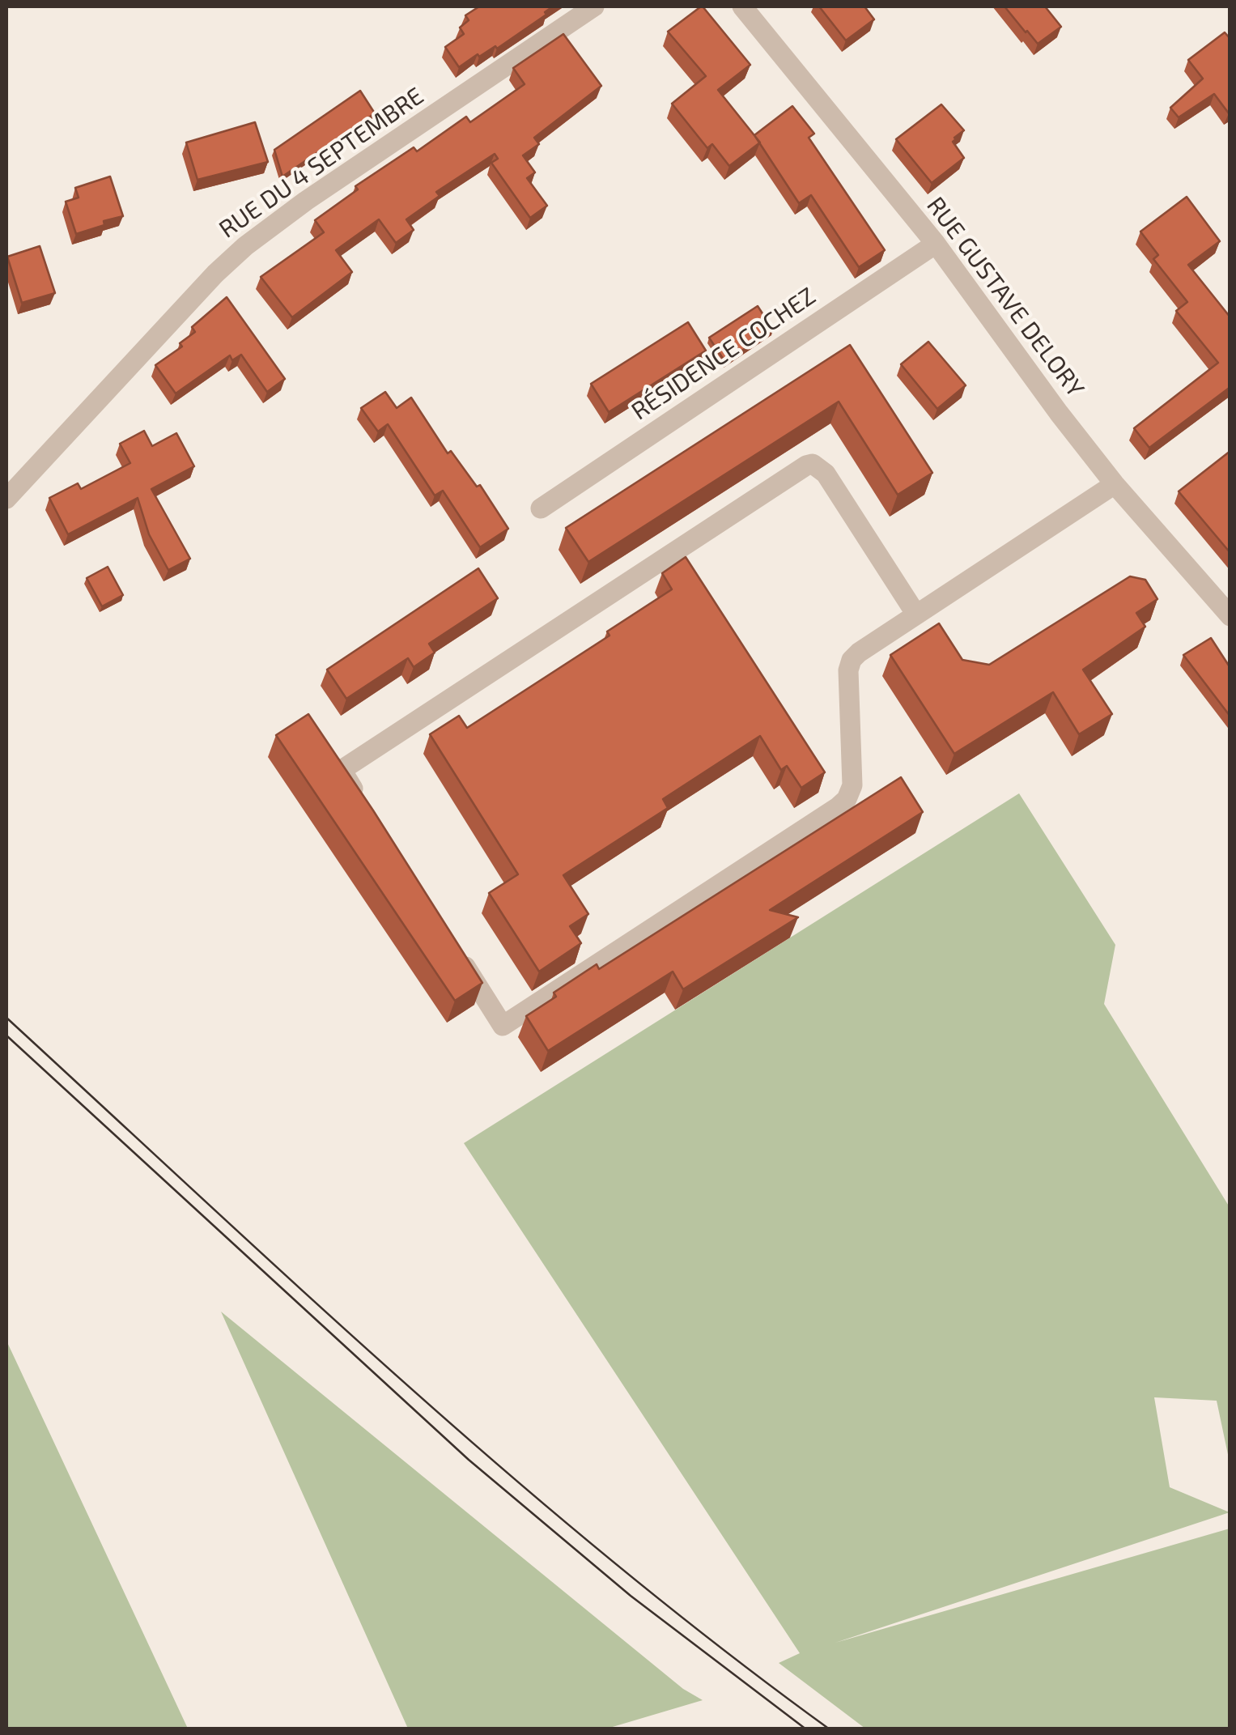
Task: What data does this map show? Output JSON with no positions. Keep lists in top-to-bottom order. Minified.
{"streets":{"street":["RUE DU 4 SEPTEMBRE","RUE GUSTAVE DELORY","RÉSIDENCE COCHEZ"]},"crossings":[["RUE GUSTAVE DELORY","RÉSIDENCE COCHEZ"]]}
